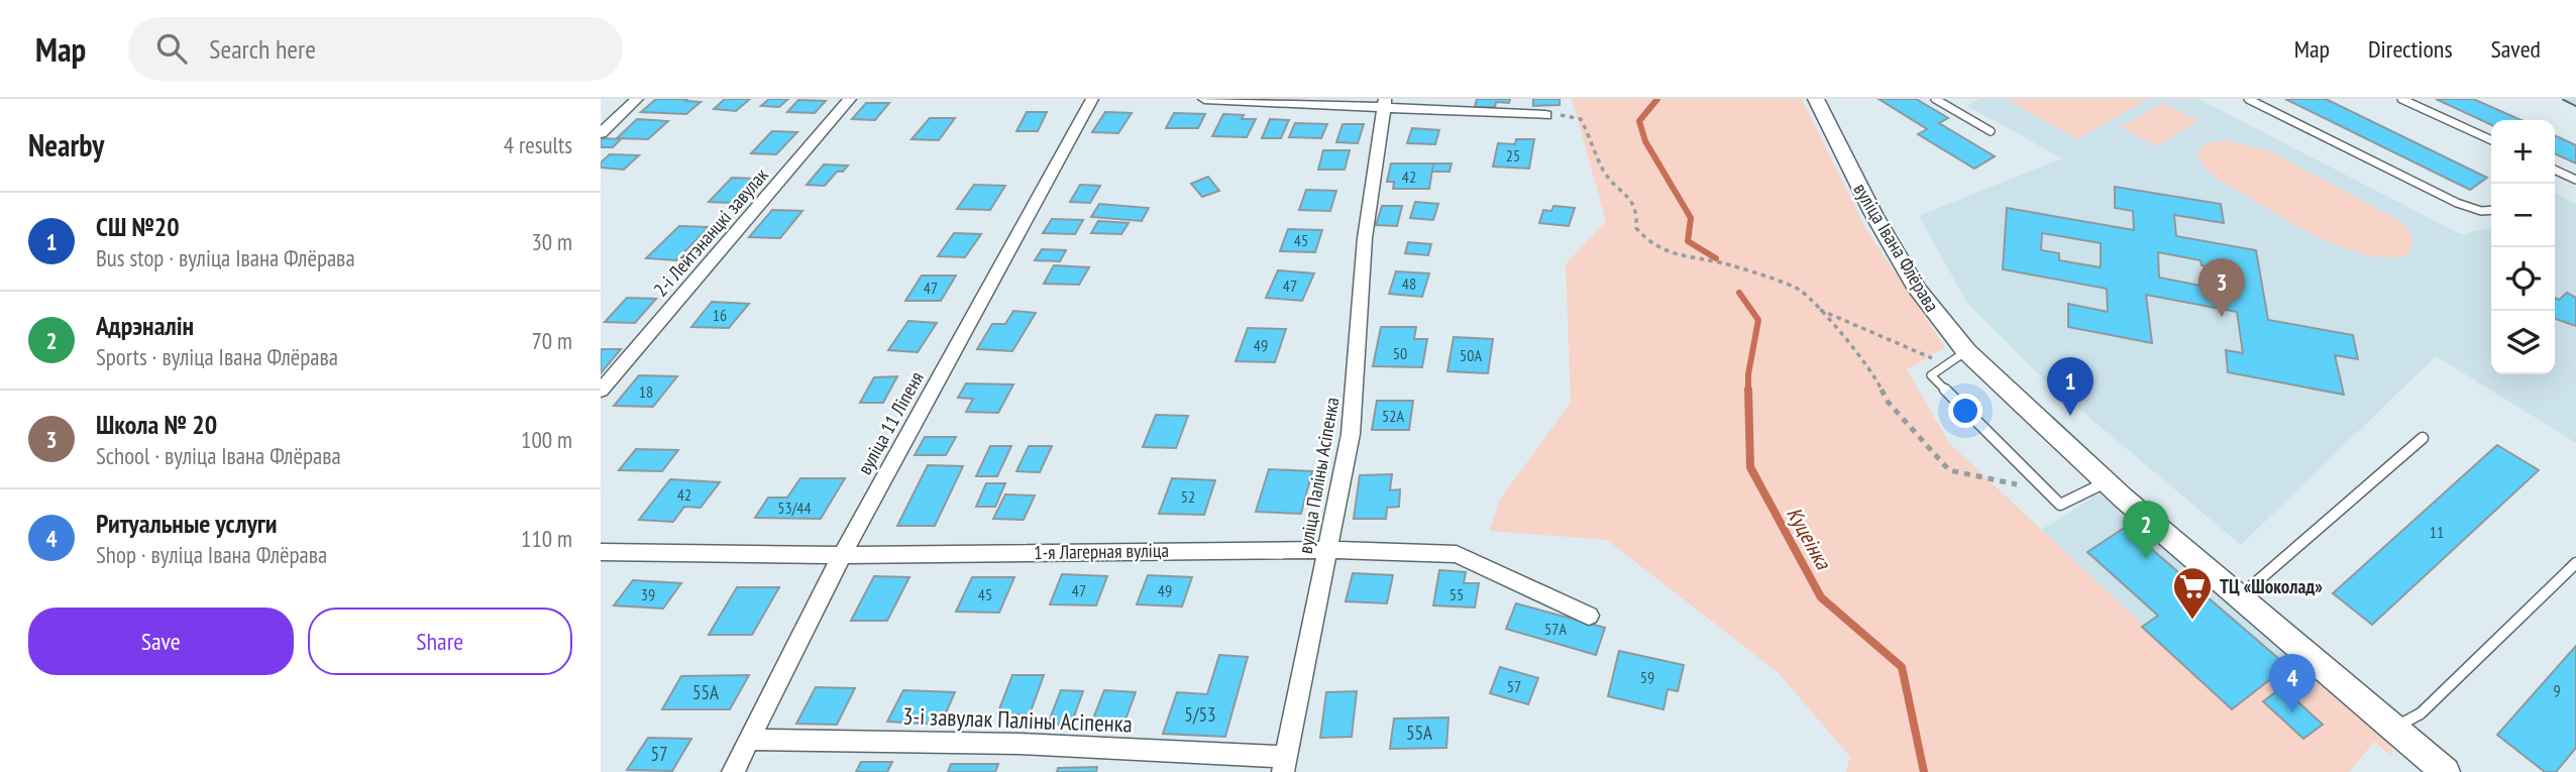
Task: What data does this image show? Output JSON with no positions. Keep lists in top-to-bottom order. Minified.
{"streets":{"street":["2-і Лейтэнанцкі завулак","вуліца Івана Флёрава","вуліца 11 Ліпеня","вуліца Паліны Асіпенка","1-я Лагерная вуліца","3-і завулак Паліны Асіпенка"]},"crossings":[["вуліца 11 Ліпеня","1-я Лагерная вуліца"],["вуліца 11 Ліпеня","3-і завулак Паліны Асіпенка"],["вуліца Паліны Асіпенка","1-я Лагерная вуліца"],["вуліца Паліны Асіпенка","3-і завулак Паліны Асіпенка"]],"water":["Куцеінка"],"places":{"supermarket":["ТЦ «Шоколад»"]},"house_numbers":["25","42","45","48","47","47","16","49","50","50А","18","52А","42","52","53/44","11","47","49","39","45","55","57А","59","57","9","55А","5/53","55А","57"],"page":{"header":"Map","search":"Search here","nav":["Map","Directions","Saved"],"heading":["Nearby","4 results"],"map_buttons":["+","−"],"list":[{"mark":"1","name":"СШ №20","note":"Bus stop · вуліца Івана Флёрава","value":"30 m"},{"mark":"2","name":"Адрэналін","note":"Sports · вуліца Івана Флёрава","value":"70 m"},{"mark":"3","name":"Школа № 20","note":"School · вуліца Івана Флёрава","value":"100 m"},{"mark":"4","name":"Ритуальные услуги","note":"Shop · вуліца Івана Флёрава","value":"110 m"}],"pins":["3","1","2","4"],"buttons":["Save","Share"]}}
